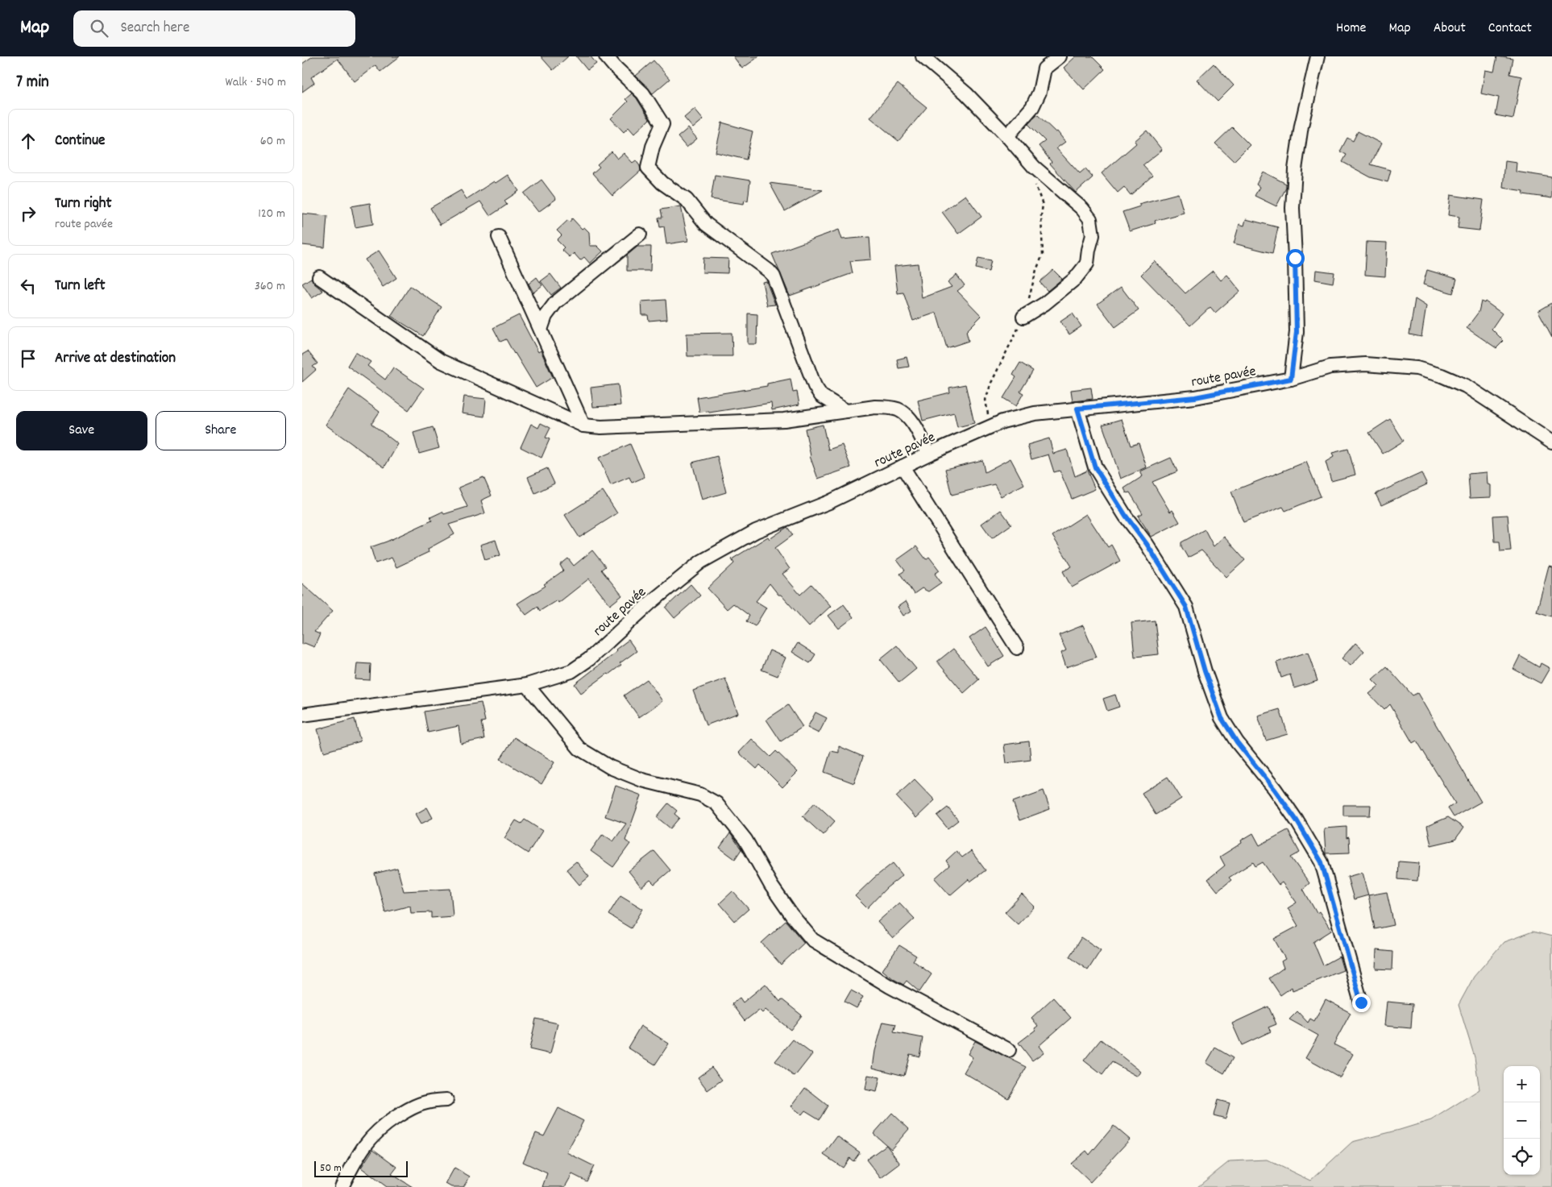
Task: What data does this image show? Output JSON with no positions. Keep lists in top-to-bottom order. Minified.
{"streets":{"street":["route pavée"]},"scale_bar":"50 m","page":{"header":"Map","search":"Search here","nav":["Home","Map","About","Contact"],"heading":["7 min","Walk · 540 m"],"list":[["Continue","60 m"],["Turn right","route pavée","120 m"],["Turn left","360 m"],"Arrive at destination"],"buttons":["Save","Share"],"map_buttons":["+","−"],"scale":"50 m"}}
